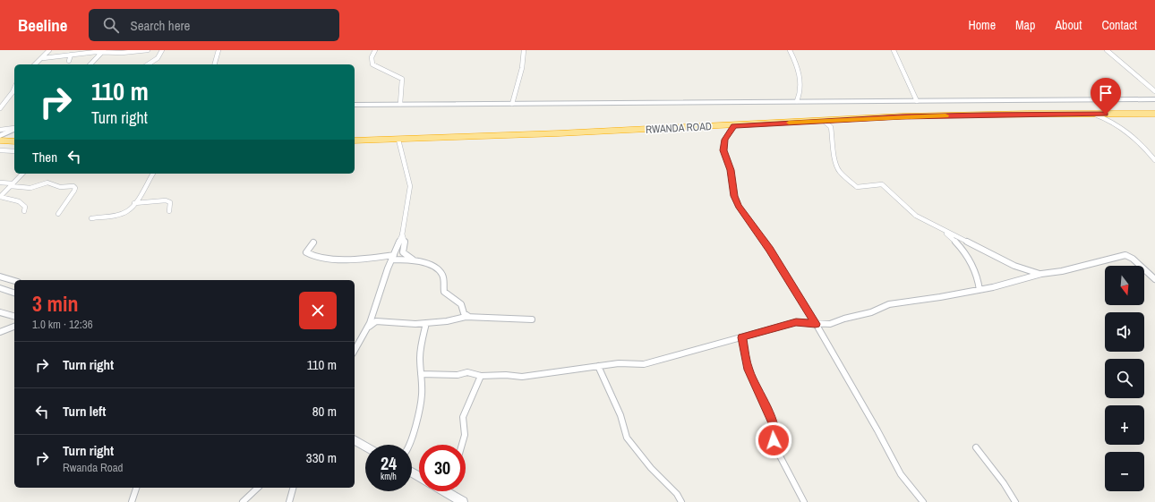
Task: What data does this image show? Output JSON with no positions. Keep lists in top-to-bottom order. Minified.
{"streets":{"highway":["RWANDA ROAD"]},"north":"bottom","page":{"header":"Beeline","search":"Search here","nav":["Home","Map","About","Contact"],"turn":["110 m","Turn right"],"then":"Then","map_buttons":["+","−"],"heading":["3 min","1.0 km · 12:36"],"list":[{"name":"Turn right","value":"110 m"},{"name":"Turn left","value":"80 m"},{"name":"Turn right","note":"Rwanda Road","value":"330 m"}],"speed":"24 km/h","limit":"30"}}
